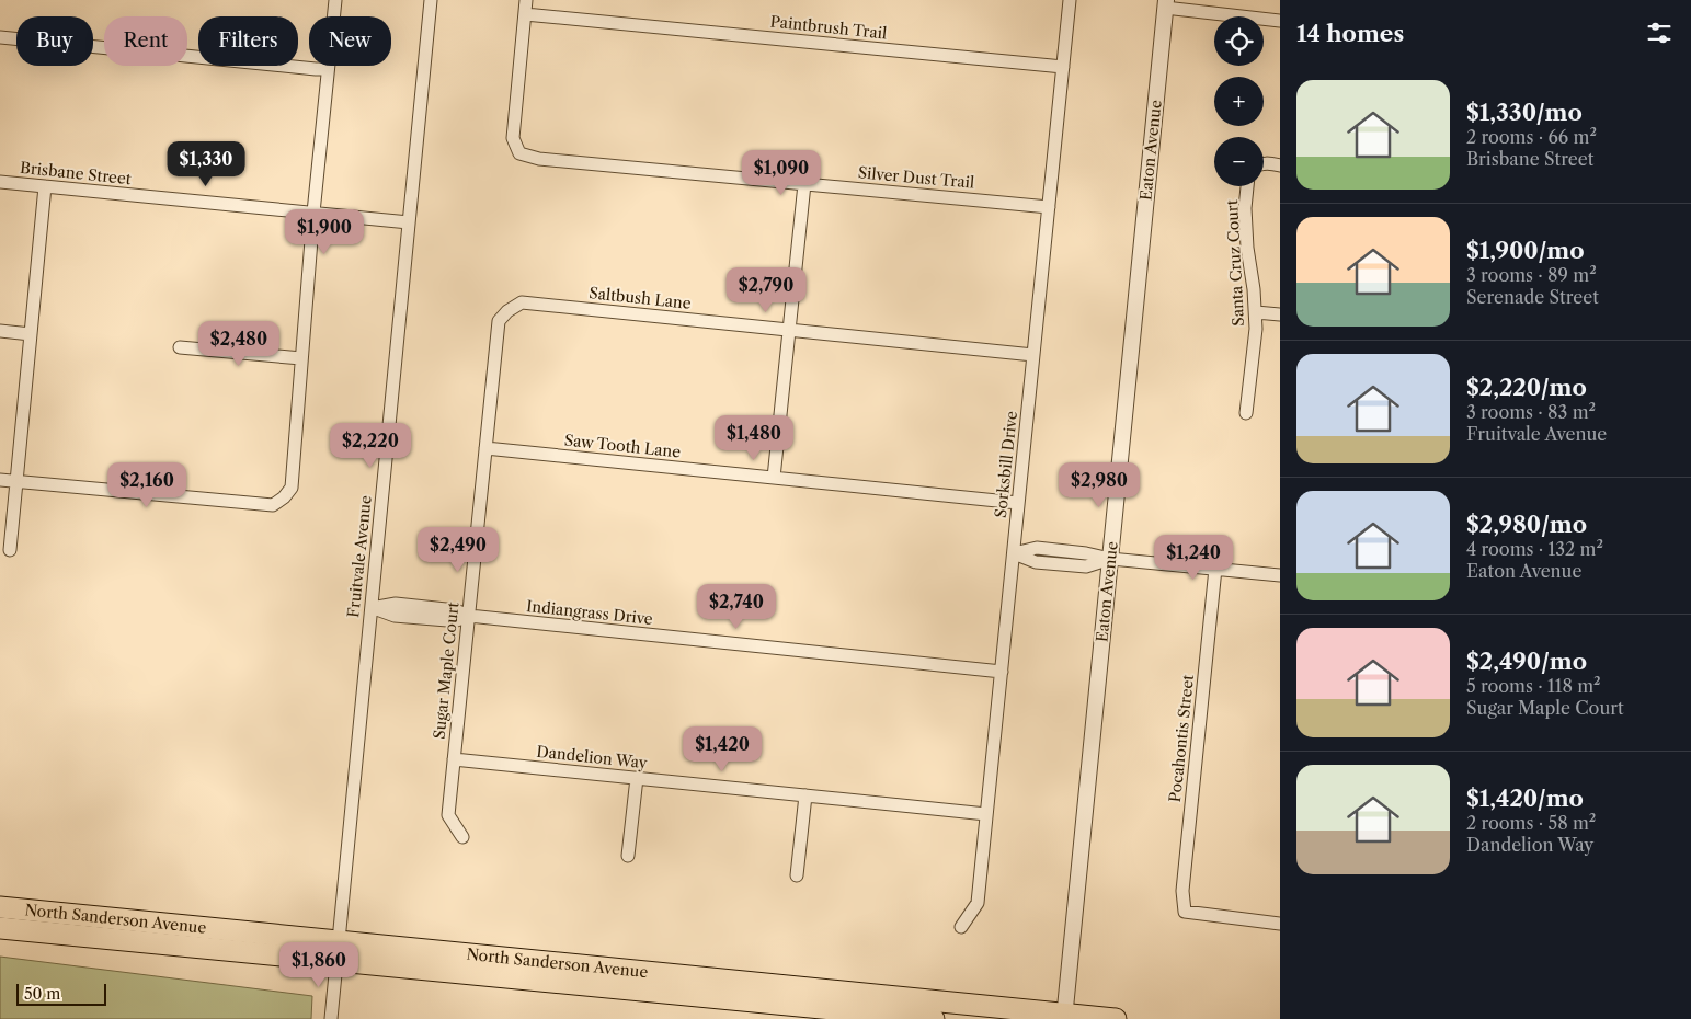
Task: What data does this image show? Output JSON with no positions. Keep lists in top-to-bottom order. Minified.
{"streets":{"highway":["North Sanderson Avenue"],"street":["Paintbrush Trail","Eaton Avenue","Brisbane Street","Silver Dust Trail","Santa Cruz Court","Saltbush Lane","Saw Tooth Lane","Sorksbill Drive","Fruitvale Avenue","Indiangrass Drive","Sugar Maple Court","Pocahontis Street","Dandelion Way"]},"crossings":[["Paintbrush Trail","Silver Dust Trail"],["Paintbrush Trail","Sorksbill Drive"],["Eaton Avenue","North Sanderson Avenue"],["Brisbane Street","Fruitvale Avenue"],["Silver Dust Trail","Sorksbill Drive"],["Saltbush Lane","Sorksbill Drive"],["Saltbush Lane","Sugar Maple Court"],["Saw Tooth Lane","Sorksbill Drive"],["Saw Tooth Lane","Sugar Maple Court"],["Sorksbill Drive","Indiangrass Drive"],["Sorksbill Drive","Dandelion Way"],["Fruitvale Avenue","Indiangrass Drive"],["Fruitvale Avenue","North Sanderson Avenue"],["Indiangrass Drive","Sugar Maple Court"],["Sugar Maple Court","Dandelion Way"]],"scale_bar":"50 m","page":{"heading":"14 homes","map_buttons":["+","−"],"chip":["Buy","Rent","Filters","New"],"list":[{"name":"$1,330/mo","note":"2 rooms · 66 m² · Brisbane Street"},{"name":"$1,900/mo","note":"3 rooms · 89 m² · Serenade Street"},{"name":"$2,220/mo","note":"3 rooms · 83 m² · Fruitvale Avenue"},{"name":"$2,980/mo","note":"4 rooms · 132 m² · Eaton Avenue"},{"name":"$2,490/mo","note":"5 rooms · 118 m² · Sugar Maple Court"},{"name":"$1,420/mo","note":"2 rooms · 58 m² · Dandelion Way"}],"price":["$1,330","$1,090","$1,900","$2,790","$2,480","$1,480","$2,220","$2,160","$2,980","$2,490","$1,240","$2,740","$1,420","$1,860"],"scale":"50 m"}}
